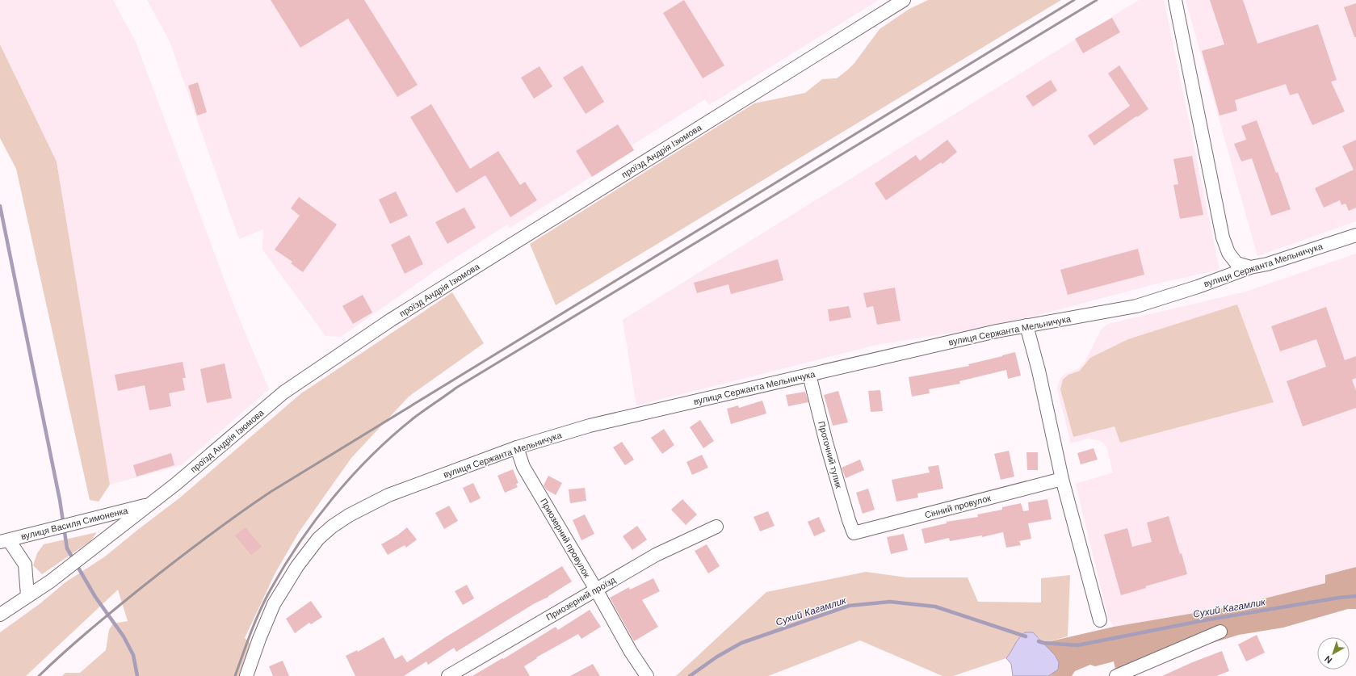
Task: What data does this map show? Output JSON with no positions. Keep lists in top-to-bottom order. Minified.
{"streets":{"street":["проїзд Андрія Ізюмова","вулиця Сержанта Мельничука","Проточний тупик","Сінний провулок","вулиця Василя Симоненка","Приозерний провулок","Приозерний проїзд"]},"crossings":[["проїзд Андрія Ізюмова","вулиця Василя Симоненка"],["вулиця Сержанта Мельничука","Проточний тупик"],["вулиця Сержанта Мельничука","Приозерний провулок"],["Проточний тупик","Сінний провулок"],["Приозерний провулок","Приозерний проїзд"]],"water":["Сухий Кагамлик"],"north":"bottom left"}
